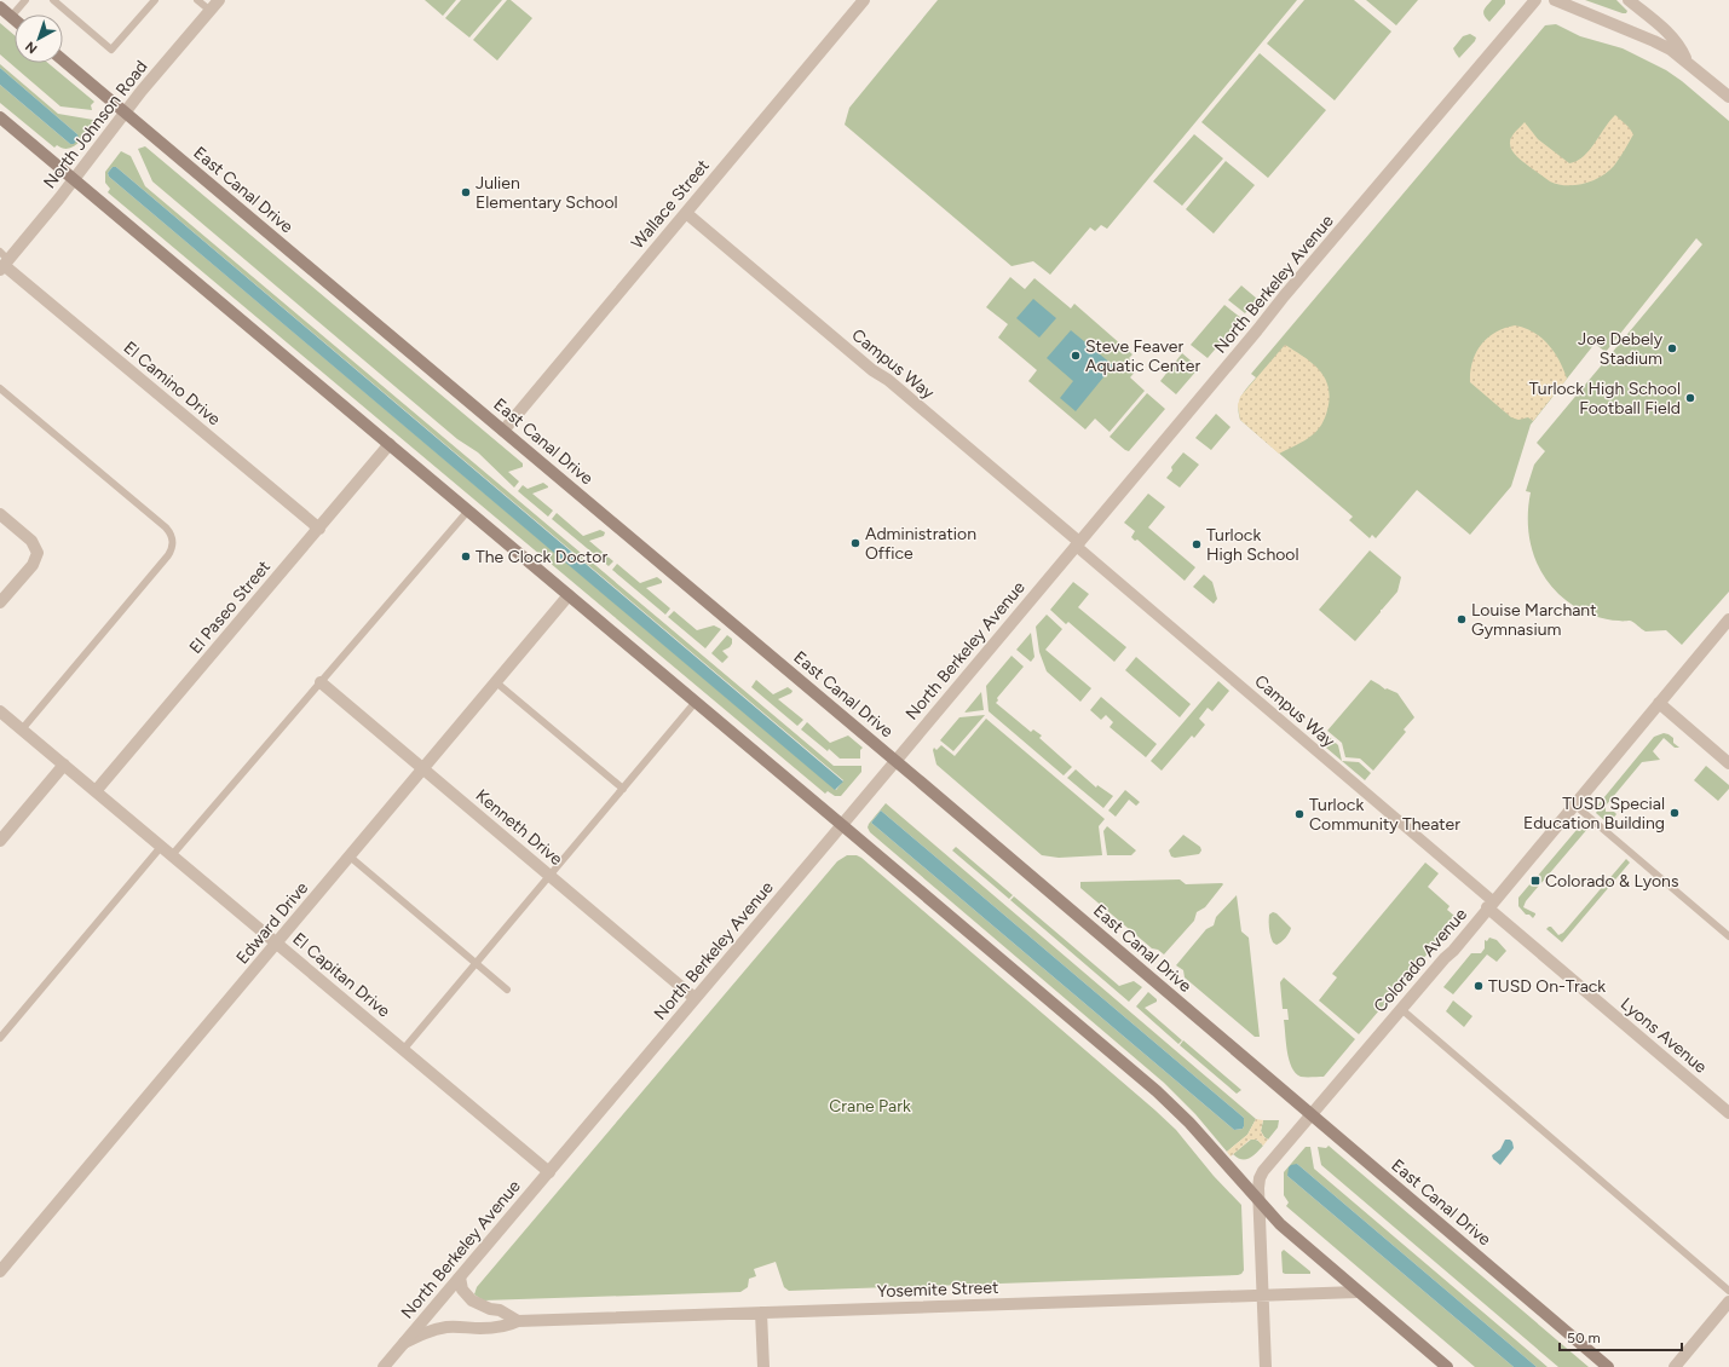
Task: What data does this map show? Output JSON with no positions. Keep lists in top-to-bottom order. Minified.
{"streets":{"main road":["East Canal Drive"],"street":["North Johnson Road","Wallace Street","North Berkeley Avenue","Campus Way","El Camino Drive","El Paseo Street","Kenneth Drive","Edward Drive","Colorado Avenue","El Capitan Drive","Lyons Avenue","Yosemite Street"]},"crossings":[["North Johnson Road","East Canal Drive"],["North Johnson Road","El Camino Drive"],["East Canal Drive","Wallace Street"],["East Canal Drive","North Berkeley Avenue"],["East Canal Drive","Colorado Avenue"],["Wallace Street","Campus Way"],["North Berkeley Avenue","Campus Way"],["North Berkeley Avenue","Kenneth Drive"],["North Berkeley Avenue","El Capitan Drive"],["North Berkeley Avenue","Yosemite Street"],["Campus Way","Colorado Avenue"],["Campus Way","Lyons Avenue"],["El Camino Drive","El Paseo Street"],["El Paseo Street","El Capitan Drive"],["Kenneth Drive","Edward Drive"],["Edward Drive","El Capitan Drive"],["Colorado Avenue","Lyons Avenue"],["Colorado Avenue","Yosemite Street"]],"parks":["Crane Park"],"places":{"other":["Julien Elementary School","Joe Debely Stadium","Steve Feaver Aquatic Center","Turlock High School Football Field","Administration Office","Turlock High School","The Clock Doctor","Louise Marchant Gymnasium","TUSD Special Education Building","Turlock Community Theater","TUSD On-Track"],"transit":["Colorado & Lyons"]},"scale_bar":"50 m","north":"bottom left"}
